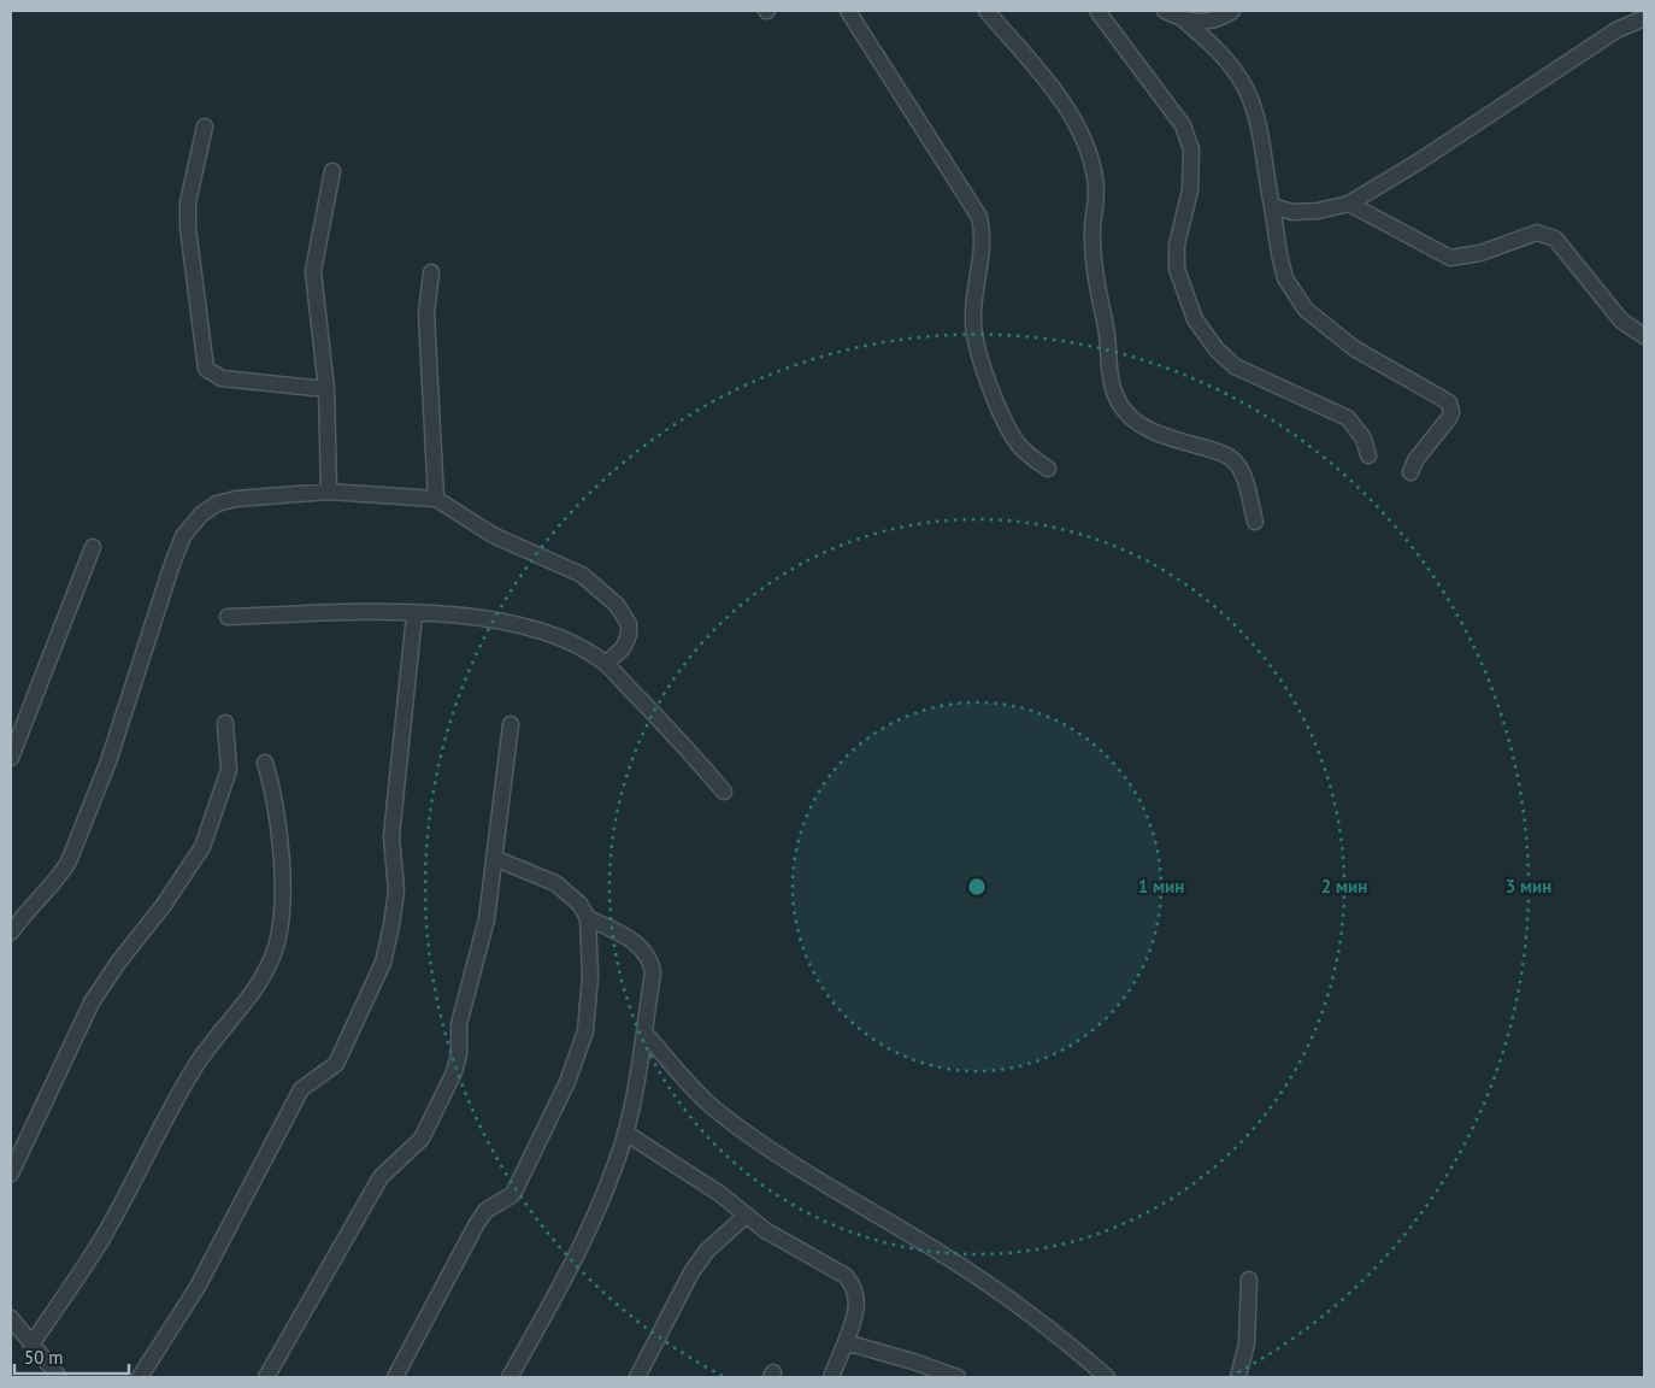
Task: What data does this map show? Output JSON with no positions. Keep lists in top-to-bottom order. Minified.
{"scale_bar":"50 m","rings":["1 мин","2 мин","3 мин"]}
